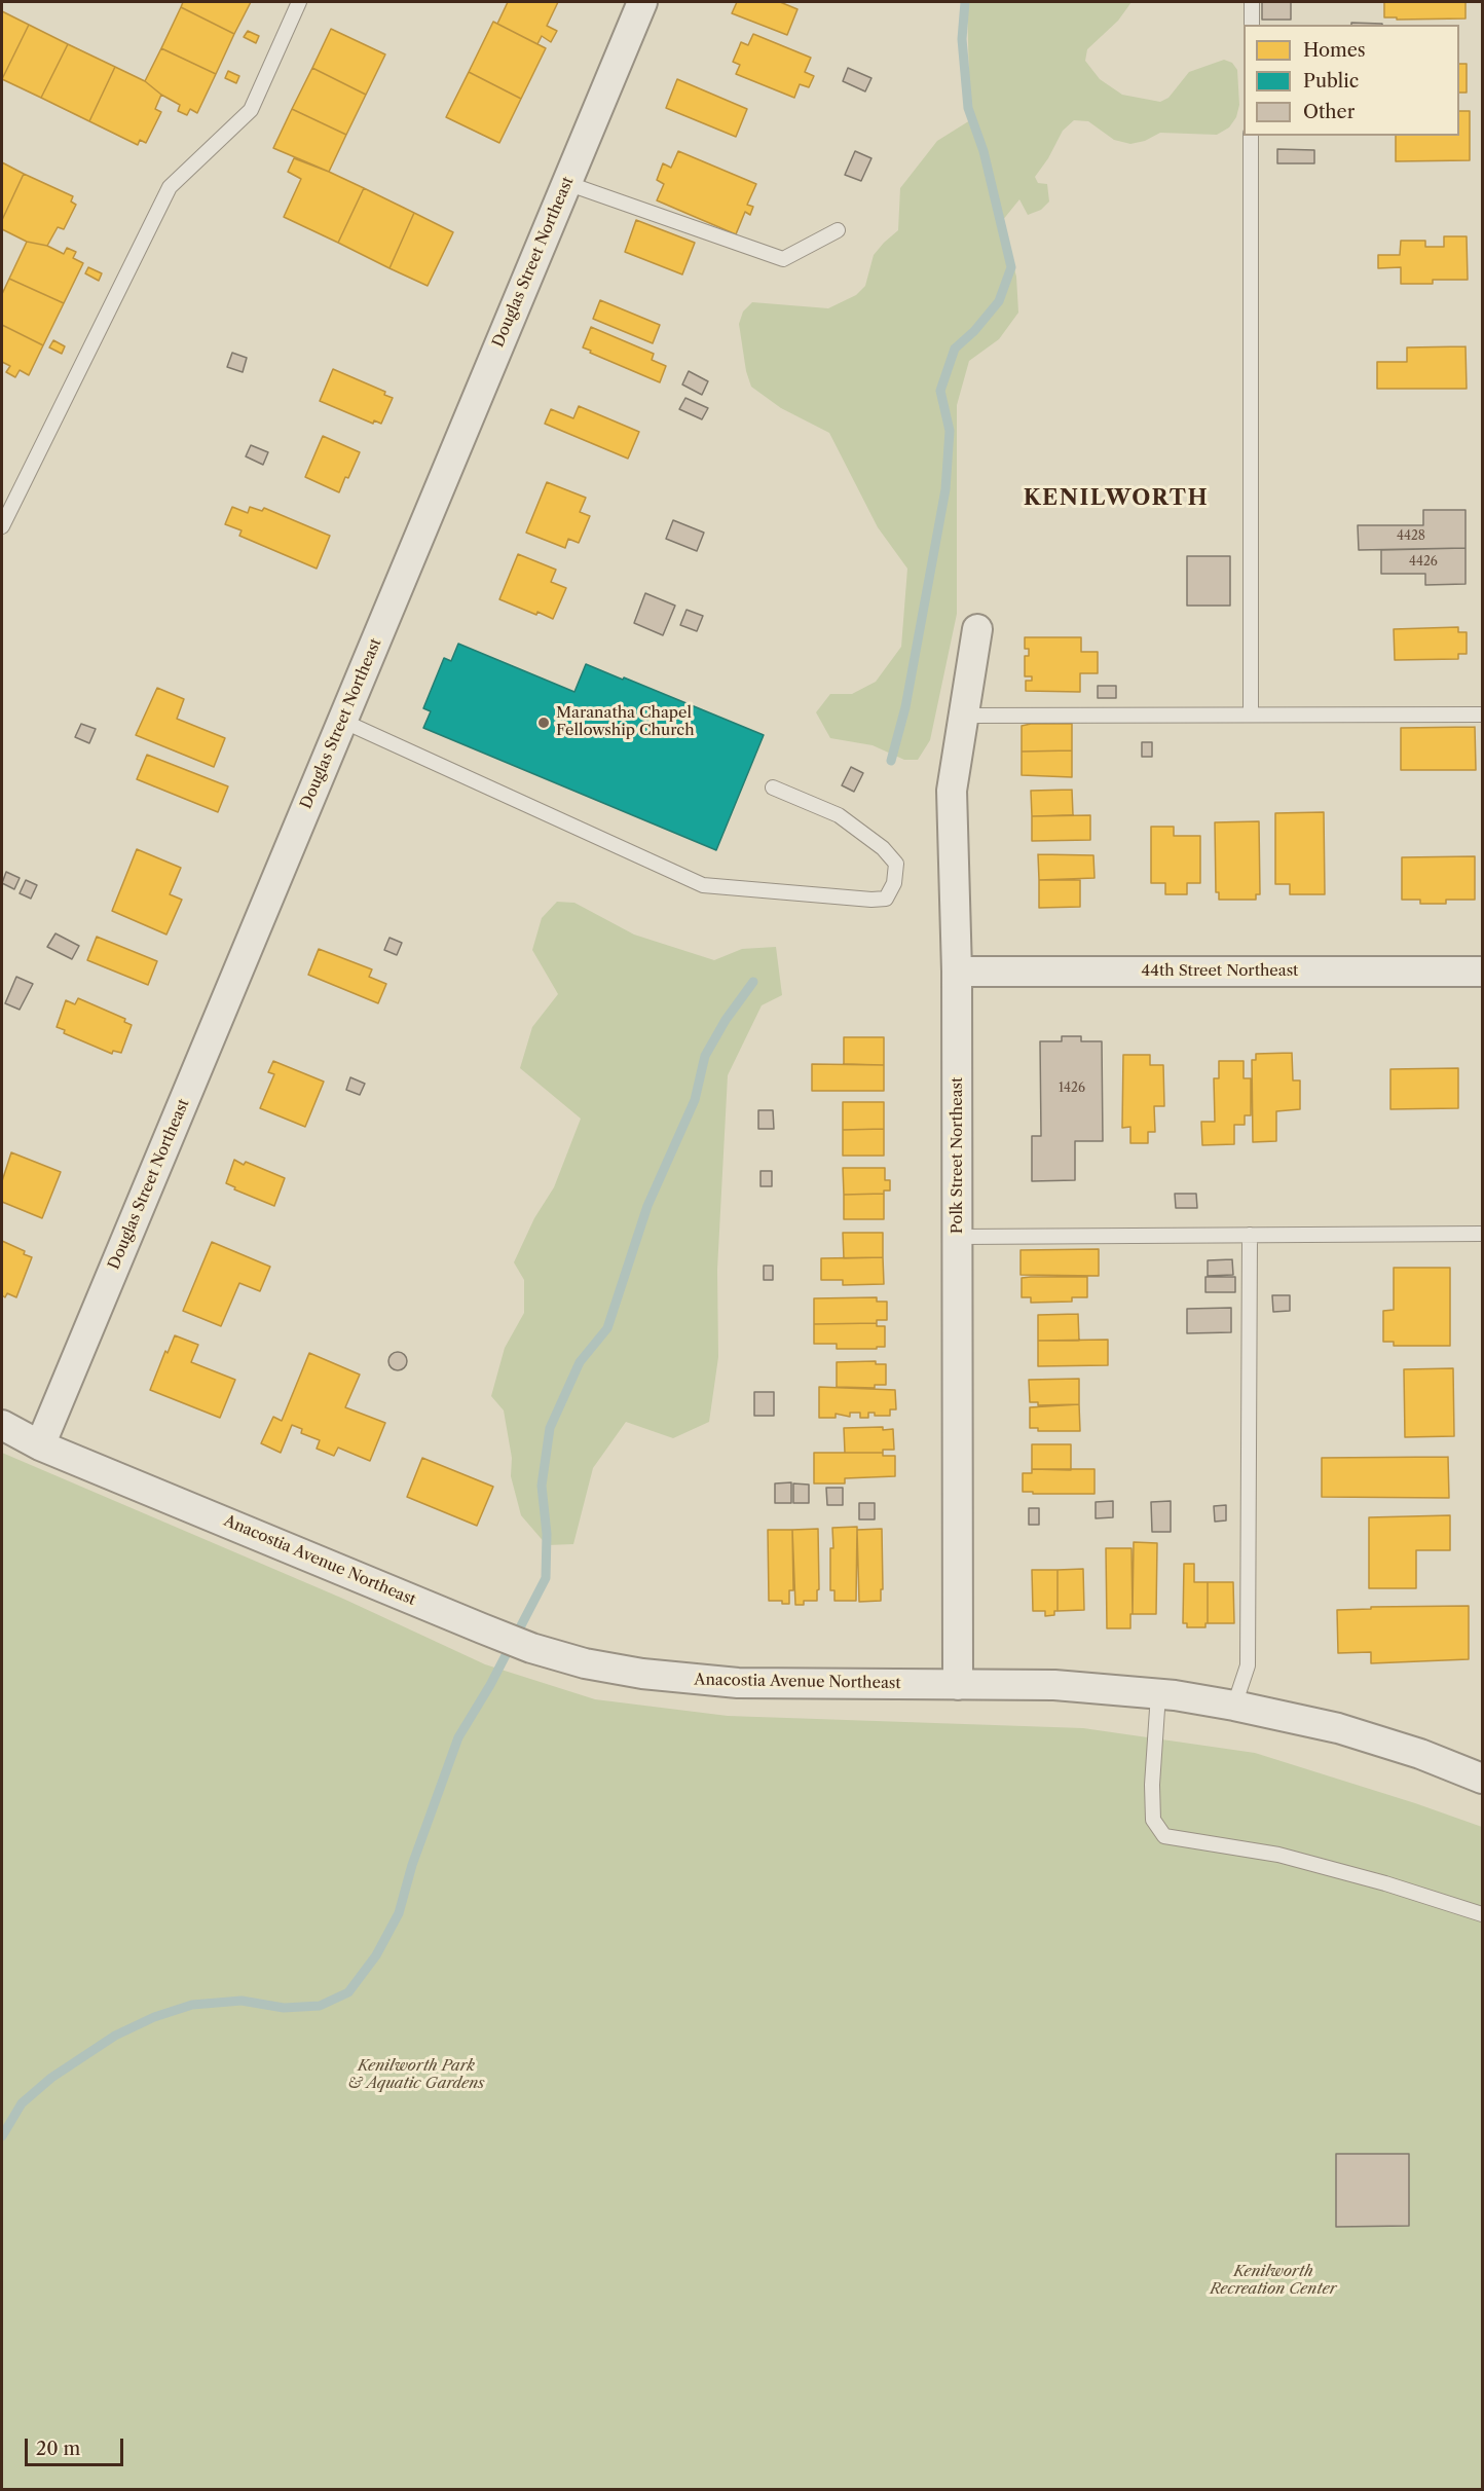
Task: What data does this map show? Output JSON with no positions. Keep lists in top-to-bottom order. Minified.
{"streets":{"street":["Douglas Street Northeast","44th Street Northeast","Polk Street Northeast","Anacostia Avenue Northeast"]},"crossings":[["Douglas Street Northeast","Anacostia Avenue Northeast"],["44th Street Northeast","Polk Street Northeast"],["Polk Street Northeast","Anacostia Avenue Northeast"]],"districts":["KENILWORTH"],"parks":["Kenilworth Park & Aquatic Gardens","Kenilworth Recreation Center"],"places":["Maranatha Chapel Fellowship Church"],"house_numbers":["4428","4426","1426"],"legend":["Homes","Public","Other"],"scale_bar":"20 m"}
